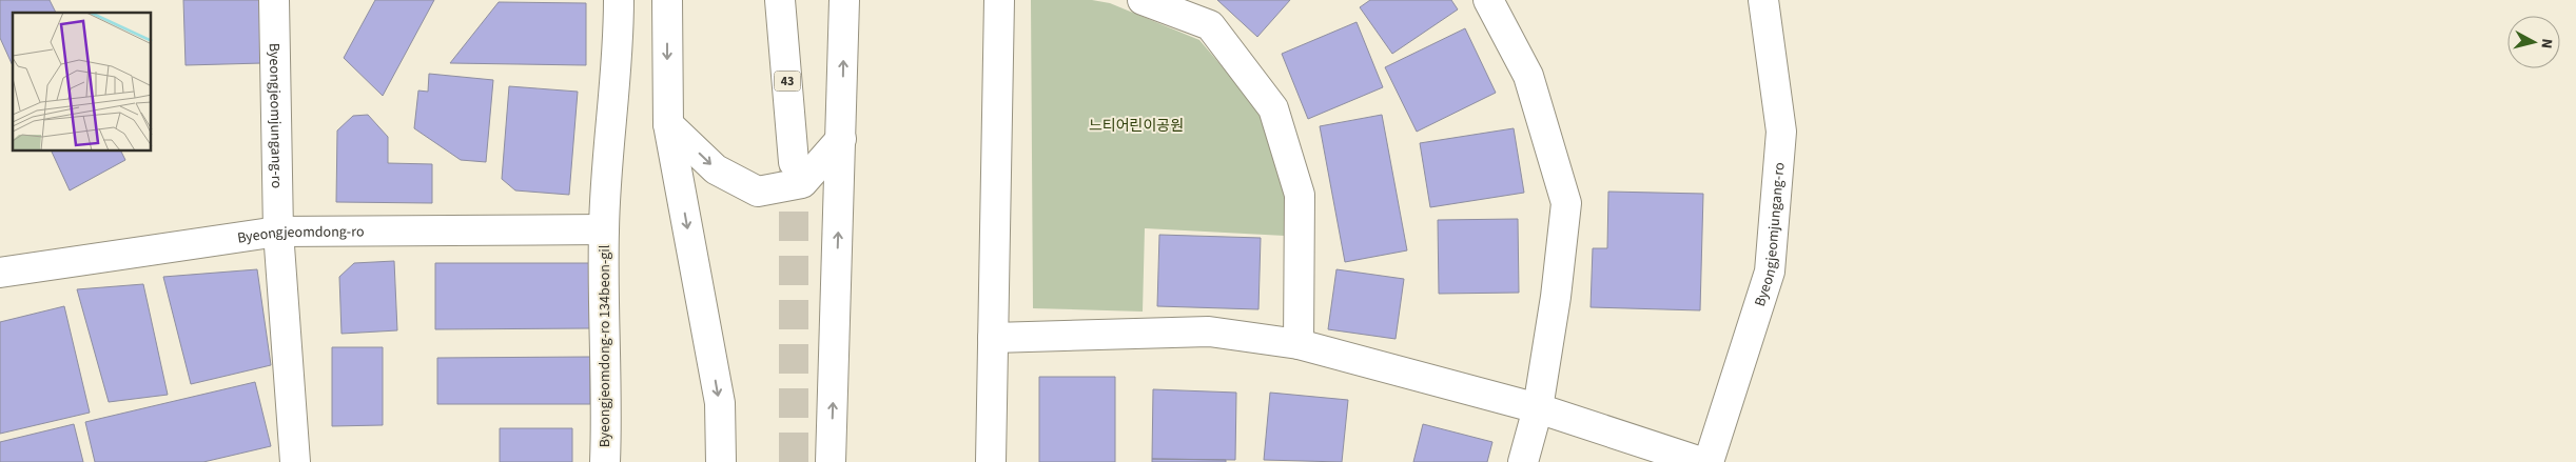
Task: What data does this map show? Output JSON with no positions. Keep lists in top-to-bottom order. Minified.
{"streets":{"main road":["43","Byeongjeomjungang-ro","Byeongjeomdong-ro","Byeongjeomdong-ro 134beon-gil"]},"crossings":[["Byeongjeomjungang-ro","Byeongjeomdong-ro"],["Byeongjeomdong-ro","Byeongjeomdong-ro 134beon-gil"]],"parks":["느티어린이공원"],"north":"right"}
